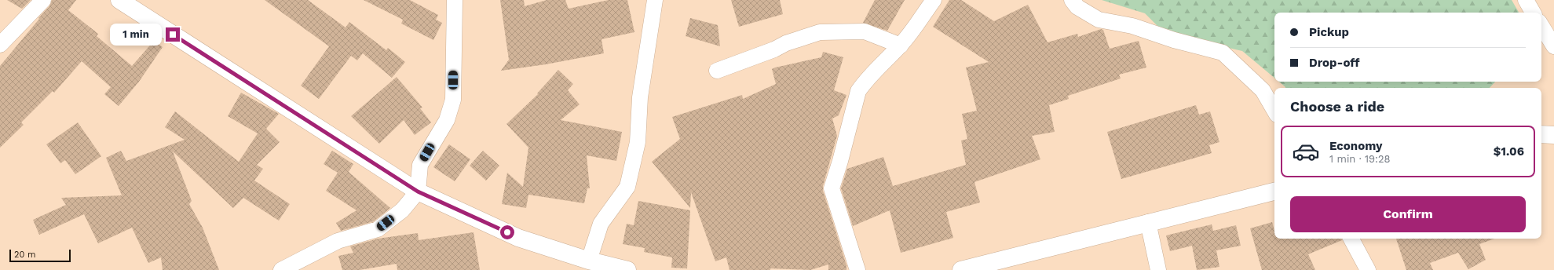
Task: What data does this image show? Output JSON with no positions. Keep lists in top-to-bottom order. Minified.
{"scale_bar":"20 m","page":{"banner":["Pickup","Drop-off"],"bubble":"1 min","heading":"Choose a ride","list":[{"name":"Economy","note":"1 min · 19:28","value":"$1.06"}],"buttons":"Confirm","scale":"20 m"}}
